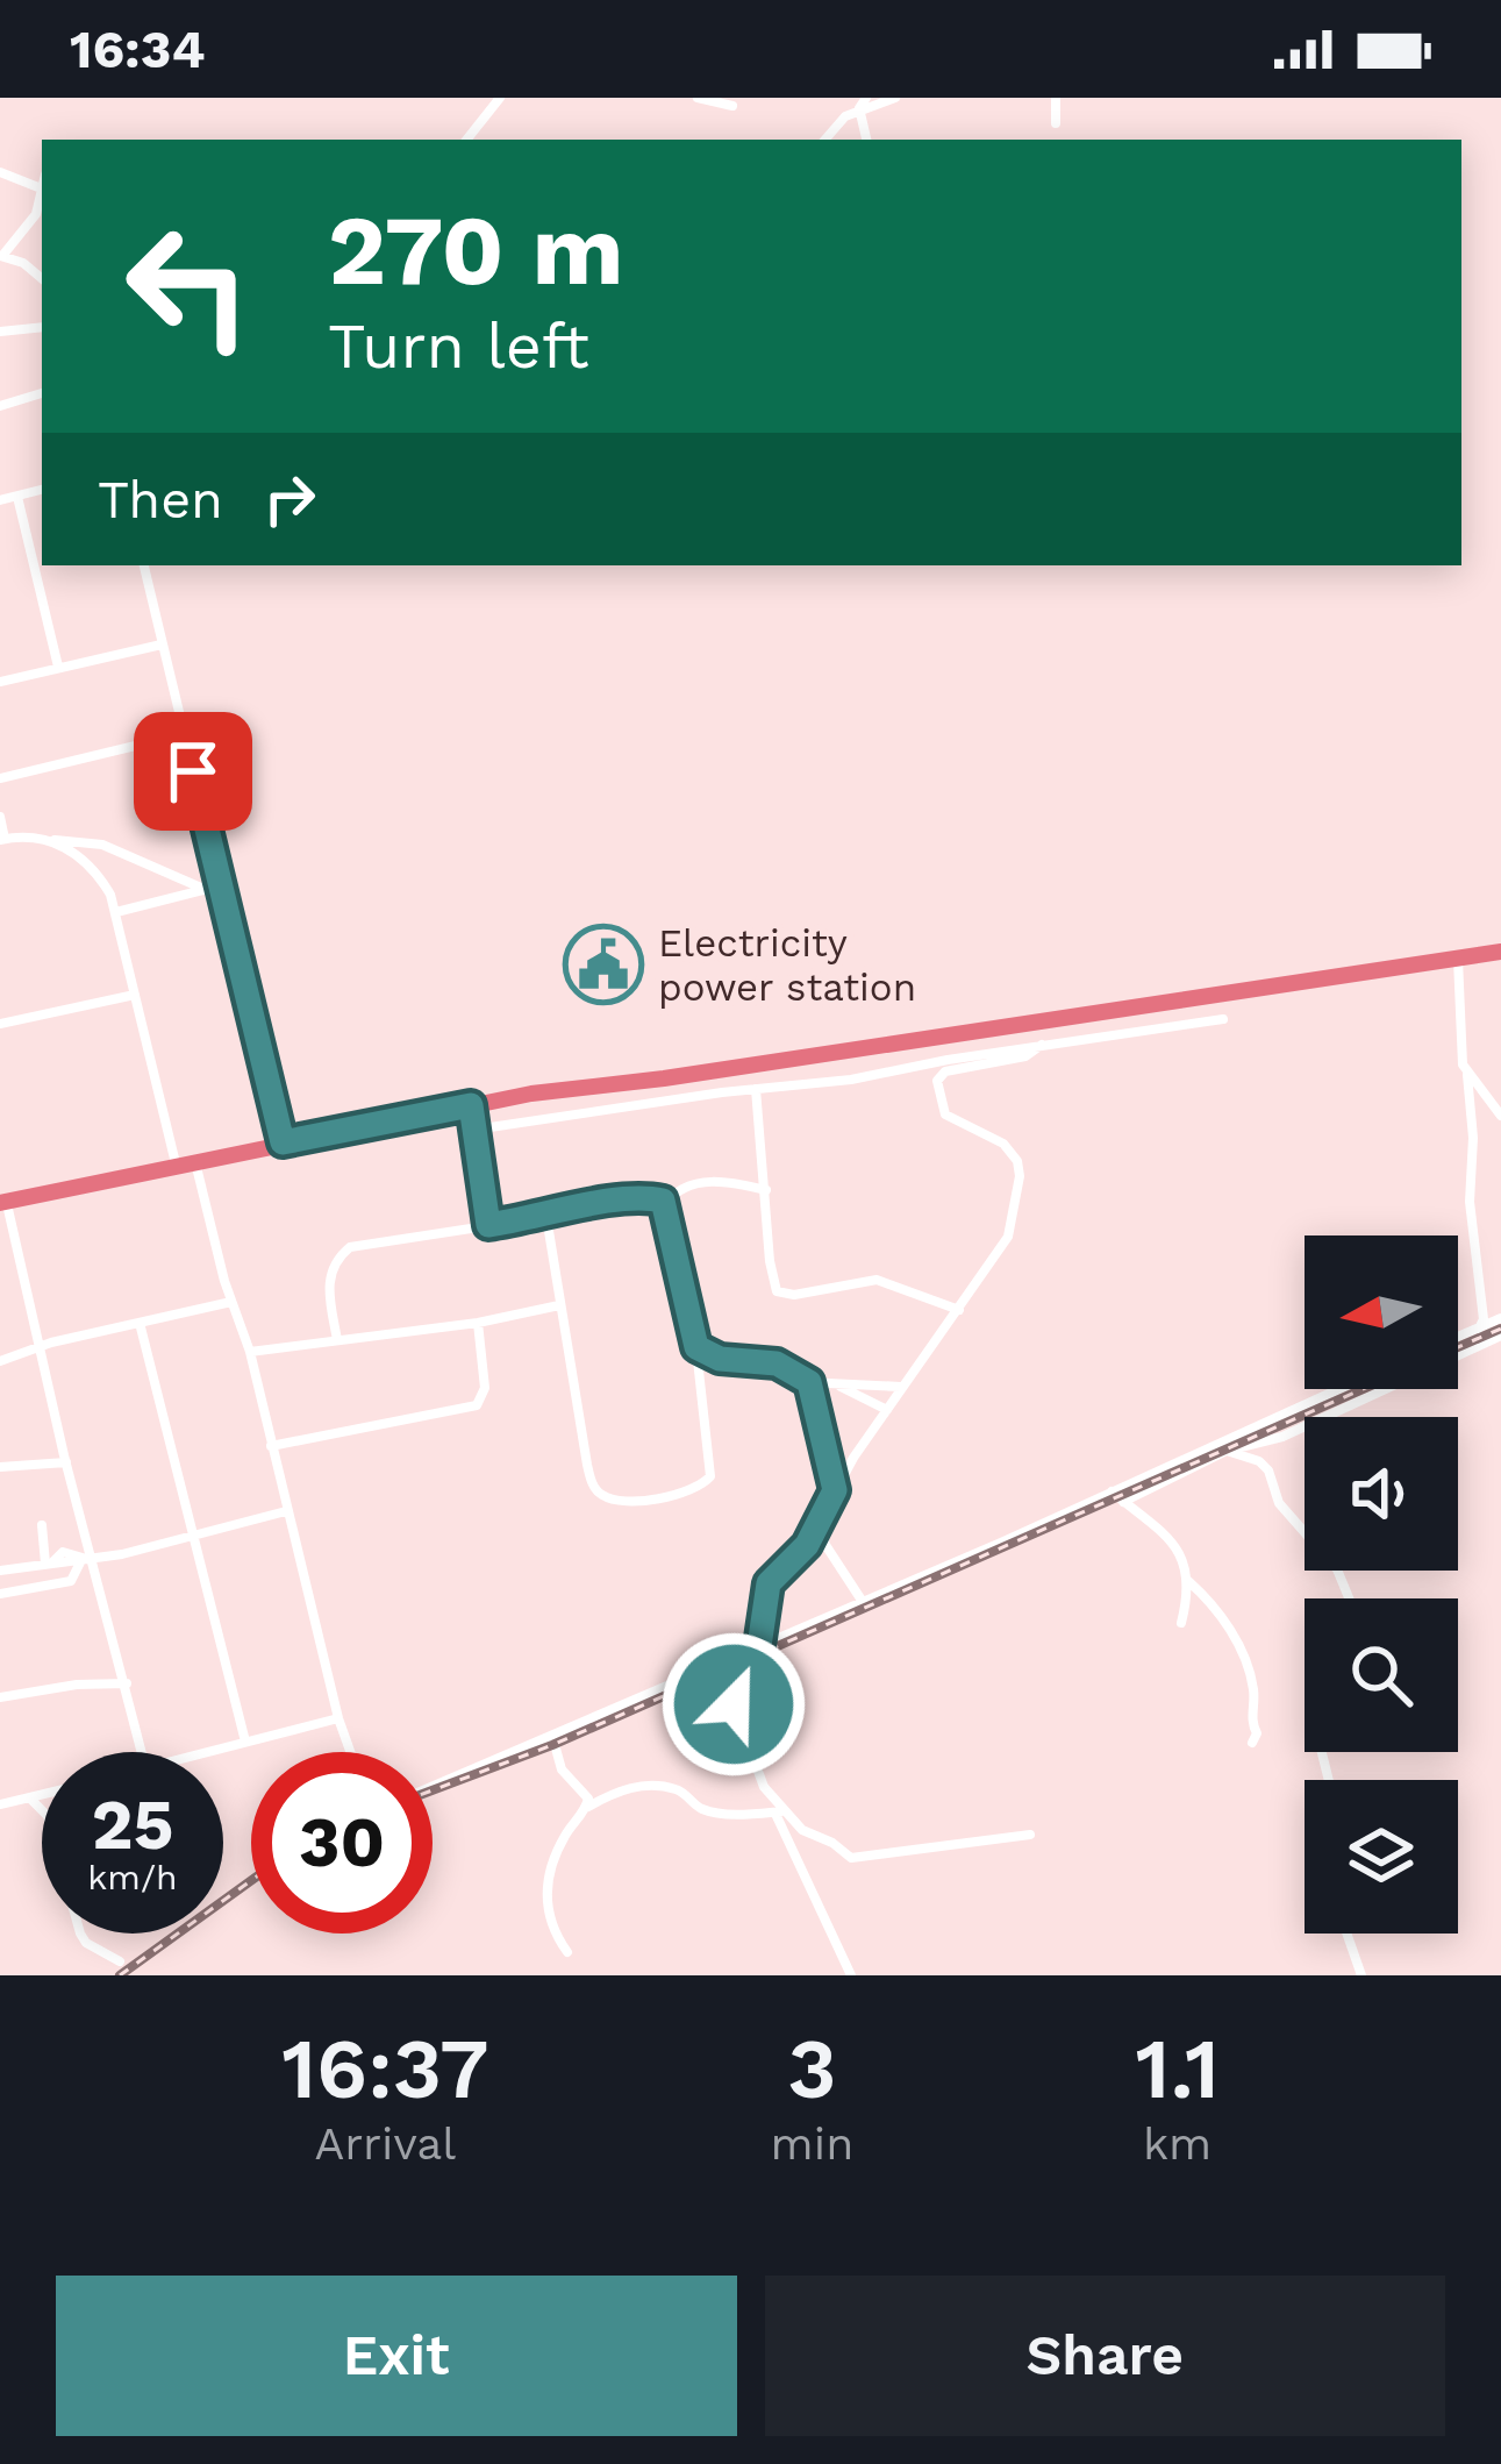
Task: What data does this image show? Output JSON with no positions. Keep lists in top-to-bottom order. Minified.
{"places":{"public building":["Electricity power station"]},"north":"left","page":{"status":"16:34","turn":["270 m","Turn left"],"then":"Then","speed":"25 km/h","limit":"30","eta":["16:37","Arrival","3","min","1.1","km"],"buttons":["Exit","Share"]}}
